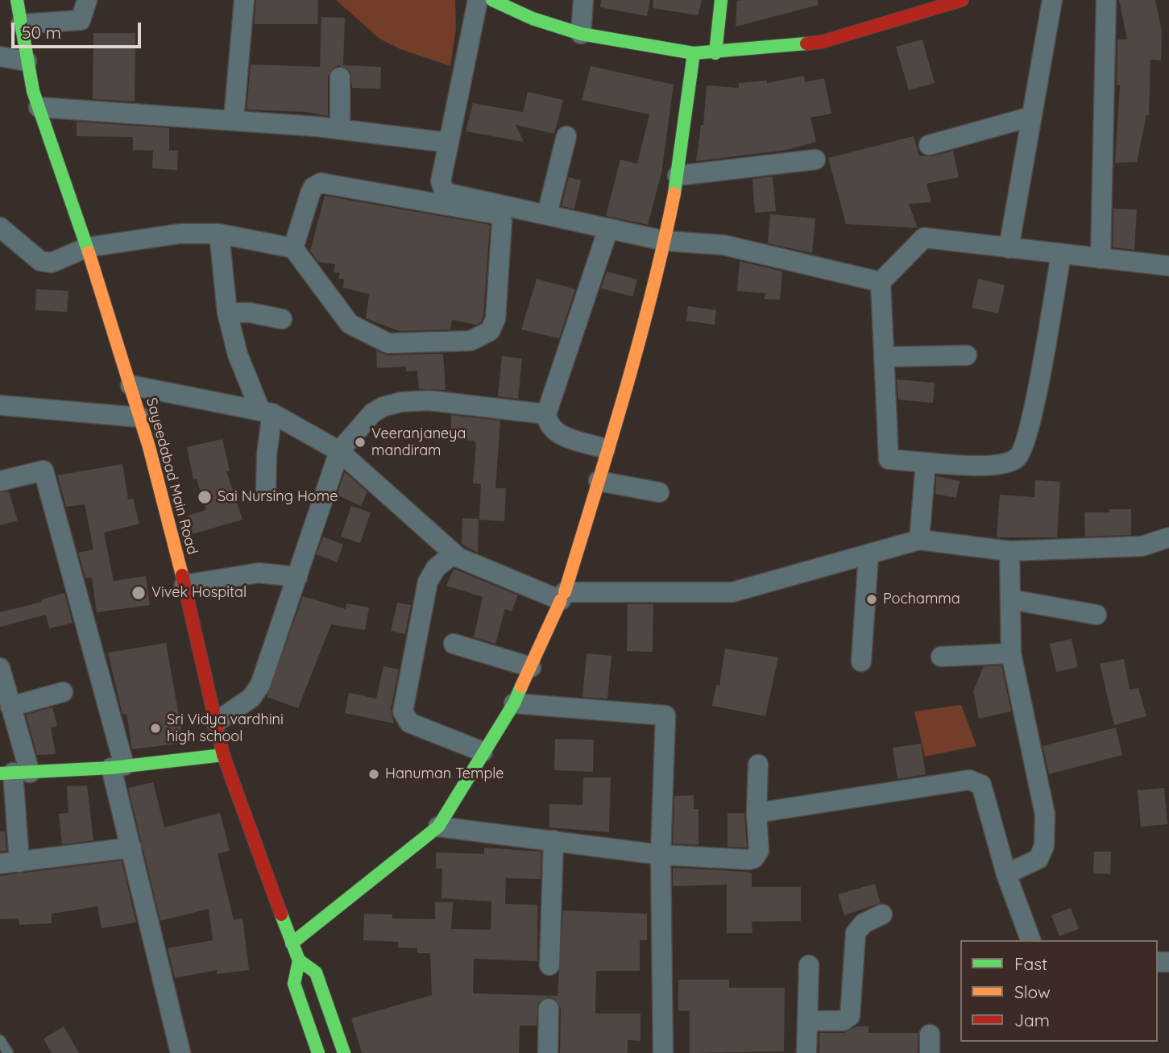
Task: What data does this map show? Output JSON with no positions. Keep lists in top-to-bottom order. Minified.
{"streets":{"main road":["Sayeedabad Main Road"]},"places":["Veeranjaneya mandiram","Sai Nursing Home","Vivek Hospital","Pochamma","Sri Vidya vardhini high school","Hanuman Temple"],"legend":["Fast","Slow","Jam"],"scale_bar":"50 m"}
